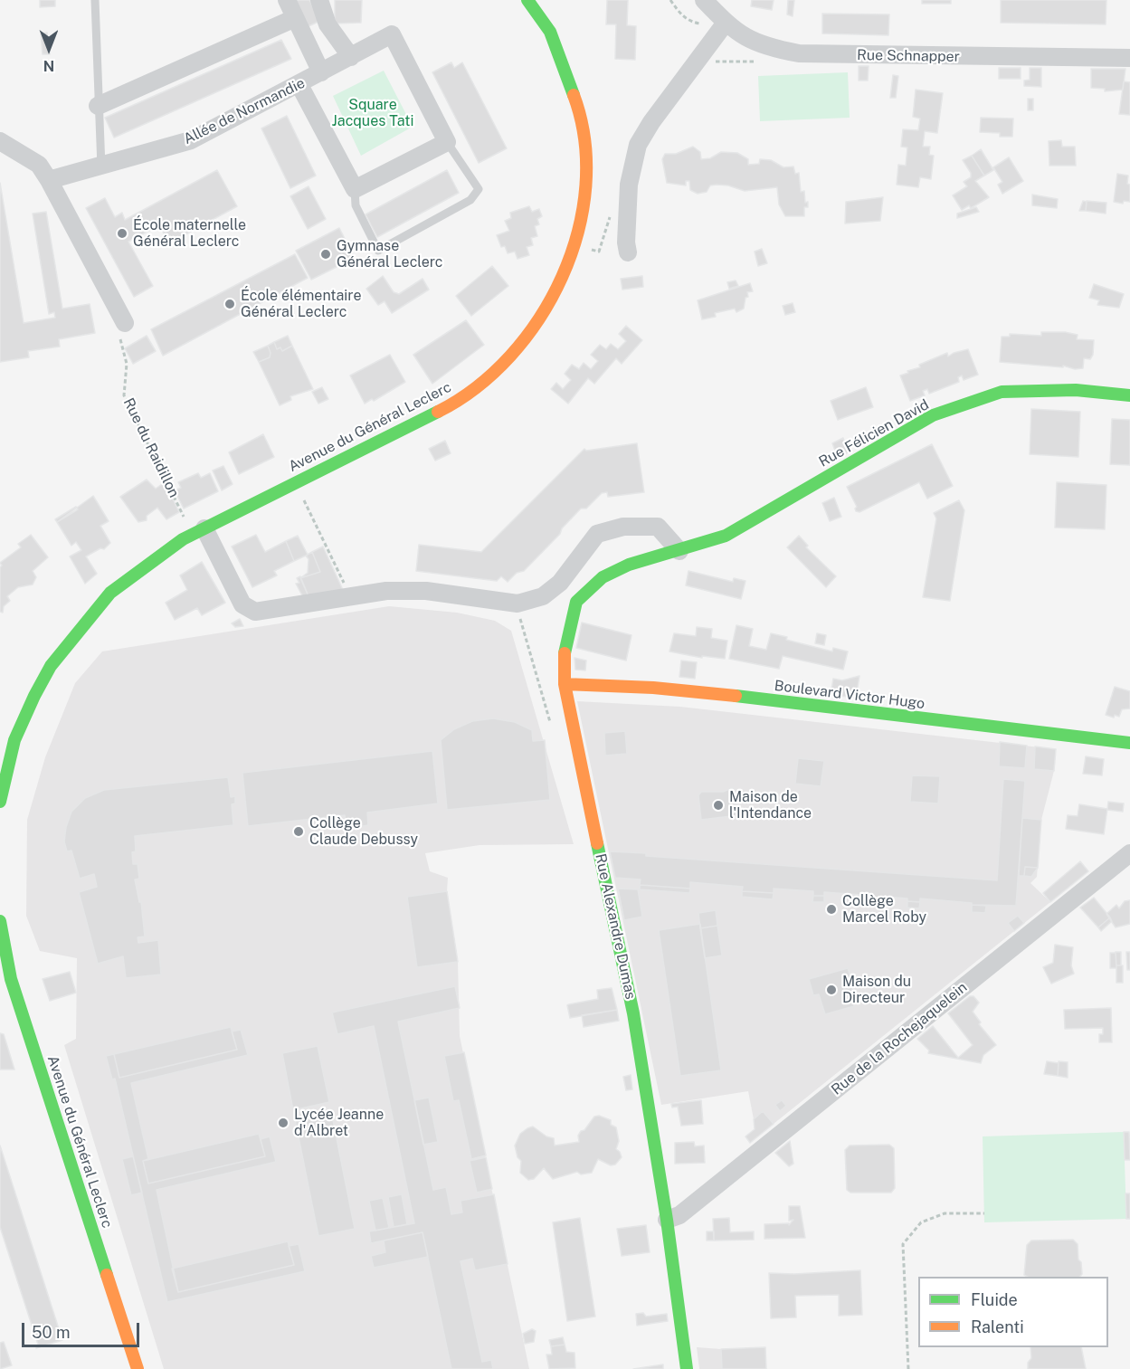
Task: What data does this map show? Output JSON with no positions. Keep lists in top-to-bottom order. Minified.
{"streets":{"street":["Rue Schnapper","Allée de Normandie","Avenue du Général Leclerc","Rue Félicien David","Boulevard Victor Hugo","Rue Alexandre Dumas","Rue de la Rochejaquelein"],"path":["Rue du Raidillon"]},"crossings":[["Avenue du Général Leclerc","Rue du Raidillon"],["Rue Félicien David","Rue Alexandre Dumas"],["Boulevard Victor Hugo","Rue Alexandre Dumas"],["Rue Alexandre Dumas","Rue de la Rochejaquelein"]],"parks":["Square Jacques Tati"],"places":["École maternelle Général Leclerc","Gymnase Général Leclerc","École élémentaire Général Leclerc","Maison de l'Intendance","Collège Claude Debussy","Collège Marcel Roby","Maison du Directeur","Lycée Jeanne d'Albret"],"legend":["Fluide","Ralenti"],"scale_bar":"50 m","north":"bottom"}
